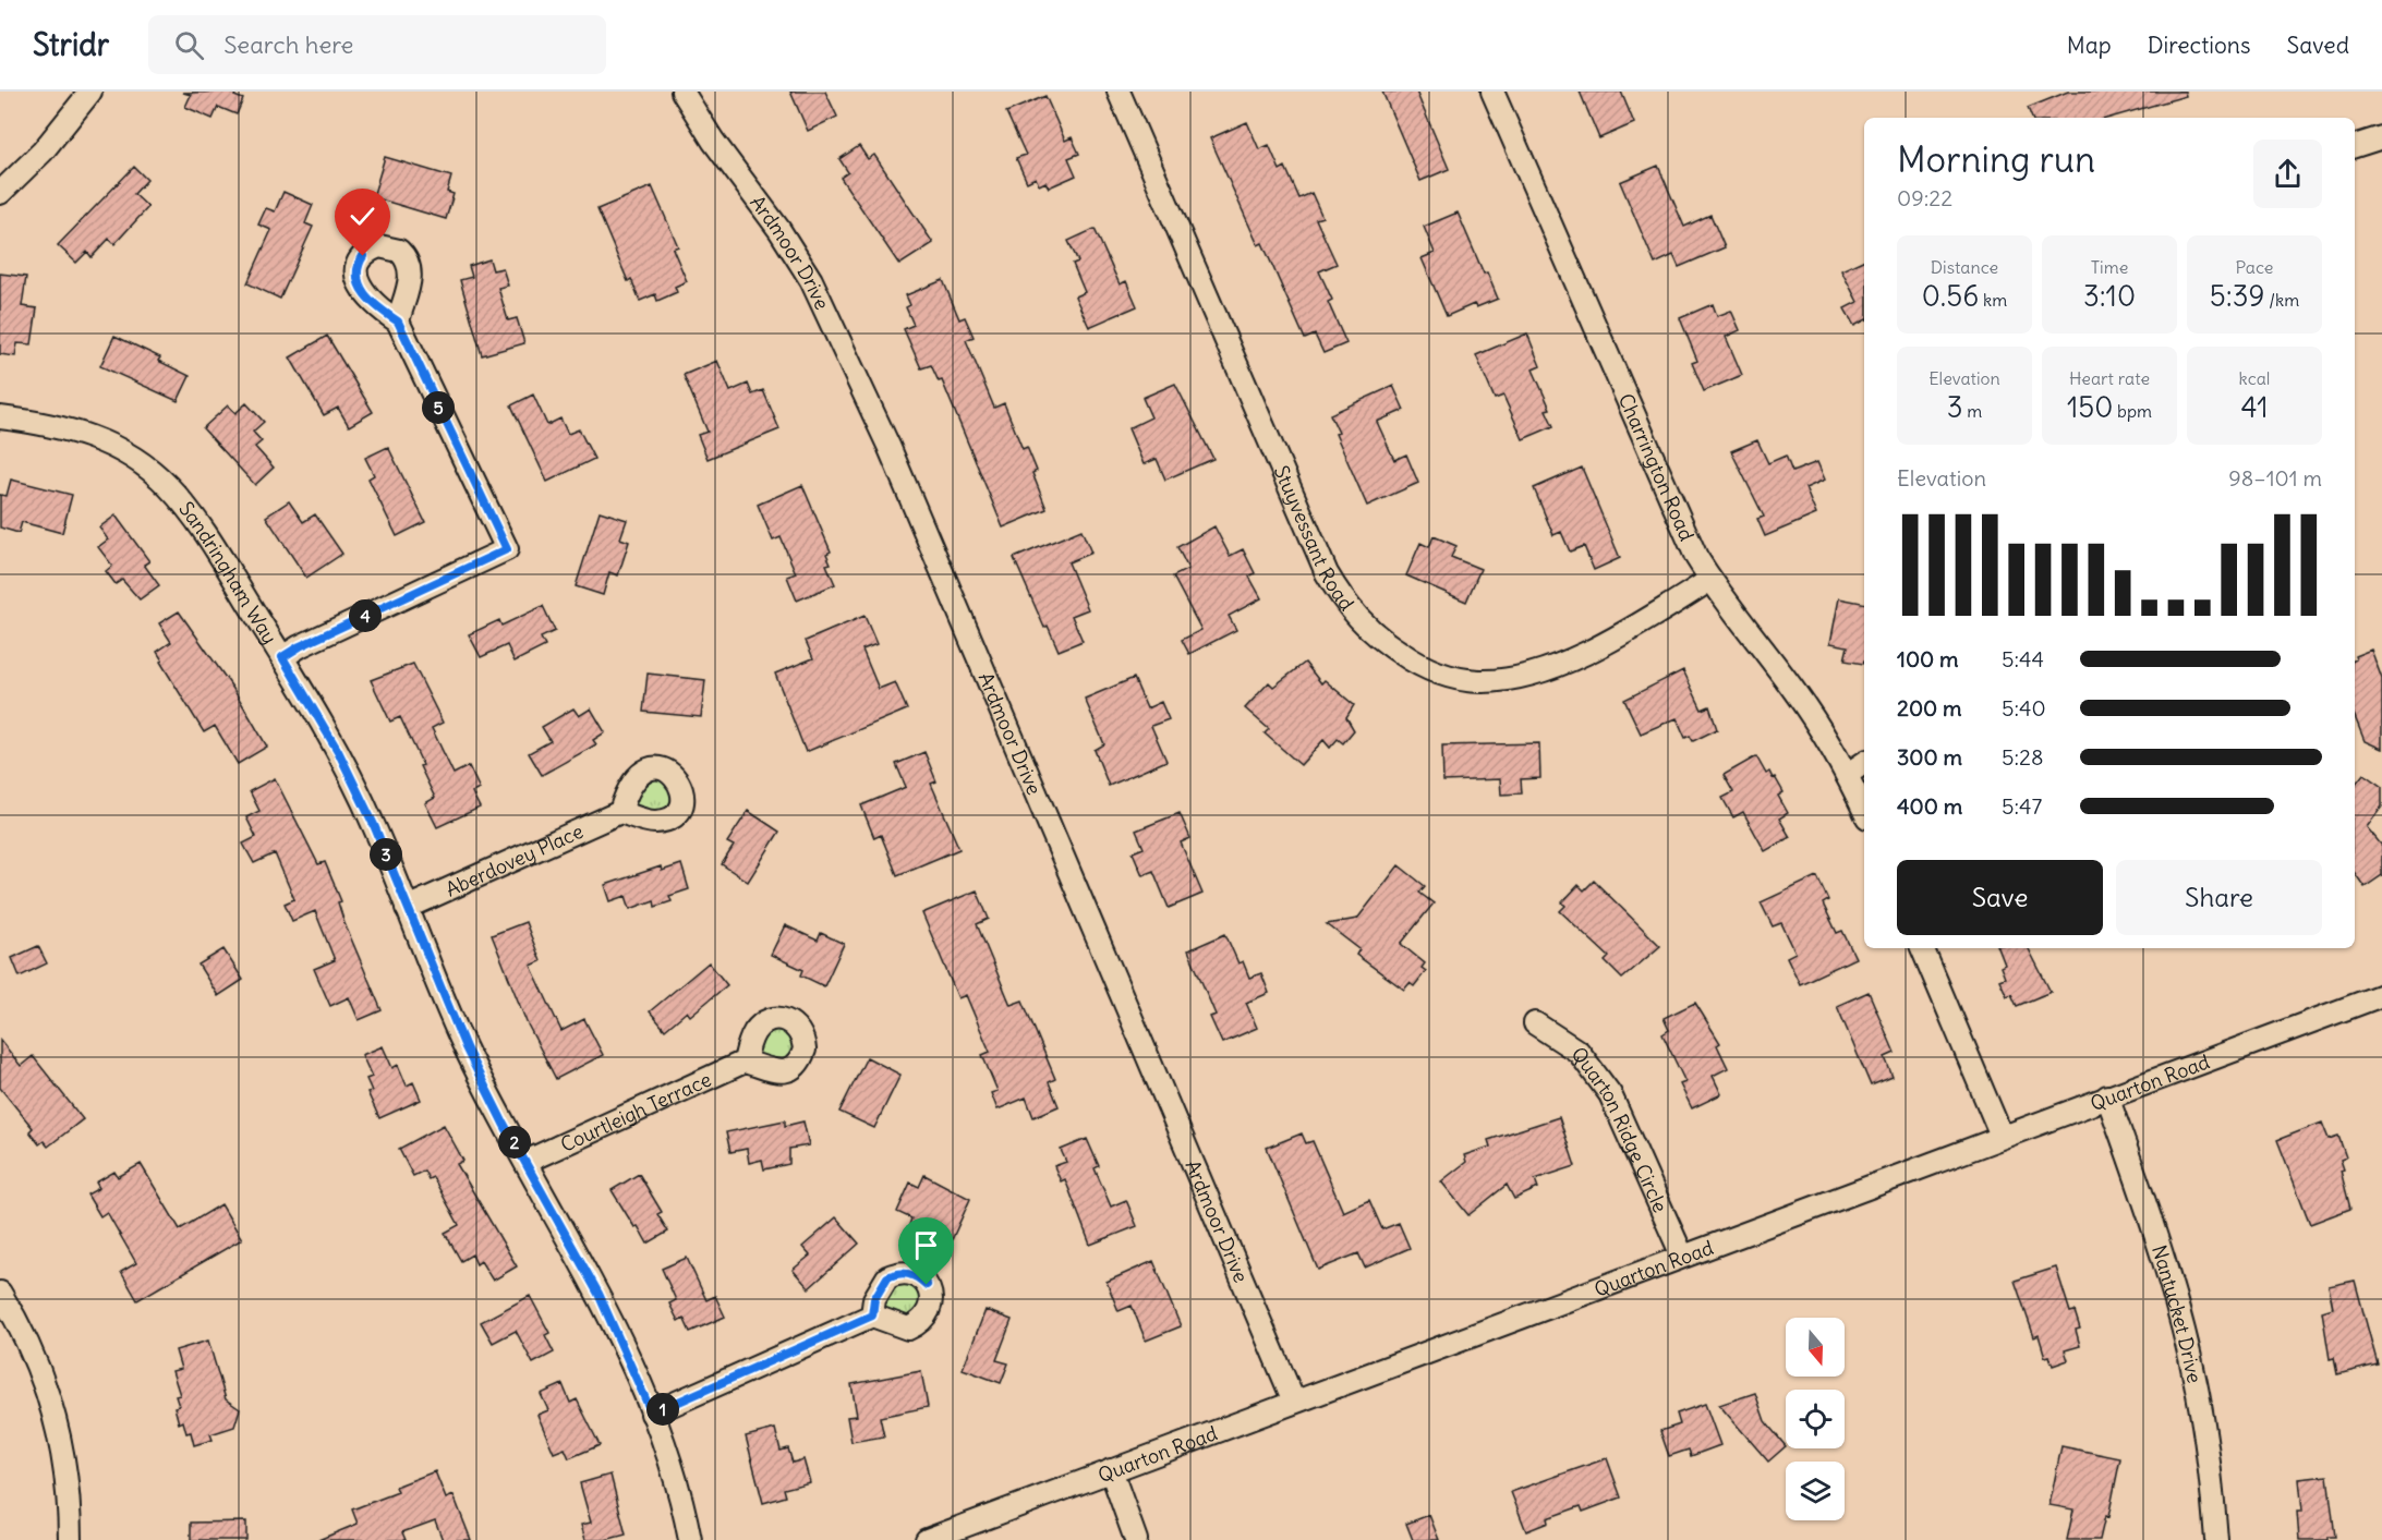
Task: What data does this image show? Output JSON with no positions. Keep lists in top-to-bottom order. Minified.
{"streets":{"street":["Ardmoor Drive","Charrington Road","Stuyvessant Road","Sandringham Way","Aberdovey Place","Quarton Road","Courtleigh Terrace","Quarton Ridge Circle","Nantucket Drive"]},"crossings":[["Ardmoor Drive","Quarton Road"],["Charrington Road","Stuyvessant Road"],["Sandringham Way","Aberdovey Place"],["Sandringham Way","Courtleigh Terrace"],["Quarton Road","Quarton Ridge Circle"],["Quarton Road","Nantucket Drive"]],"north":"bottom","page":{"header":"Stridr","search":"Search here","nav":["Map","Directions","Saved"],"heading":["Morning run","09:22"],"stats":[["Distance","0.56 km"],["Time","3:10"],["Pace","5:39 /km"],["Elevation","3 m"],["Heart rate","150 bpm"],["kcal","41"]],"pins":["5","4","3","2","1"],"chart":["Elevation","98–101 m"],"list":[{"name":"100 m","note":"5:44"},{"name":"200 m","note":"5:40"},{"name":"300 m","note":"5:28"},{"name":"400 m","note":"5:47"}],"buttons":["Save","Share"]}}
